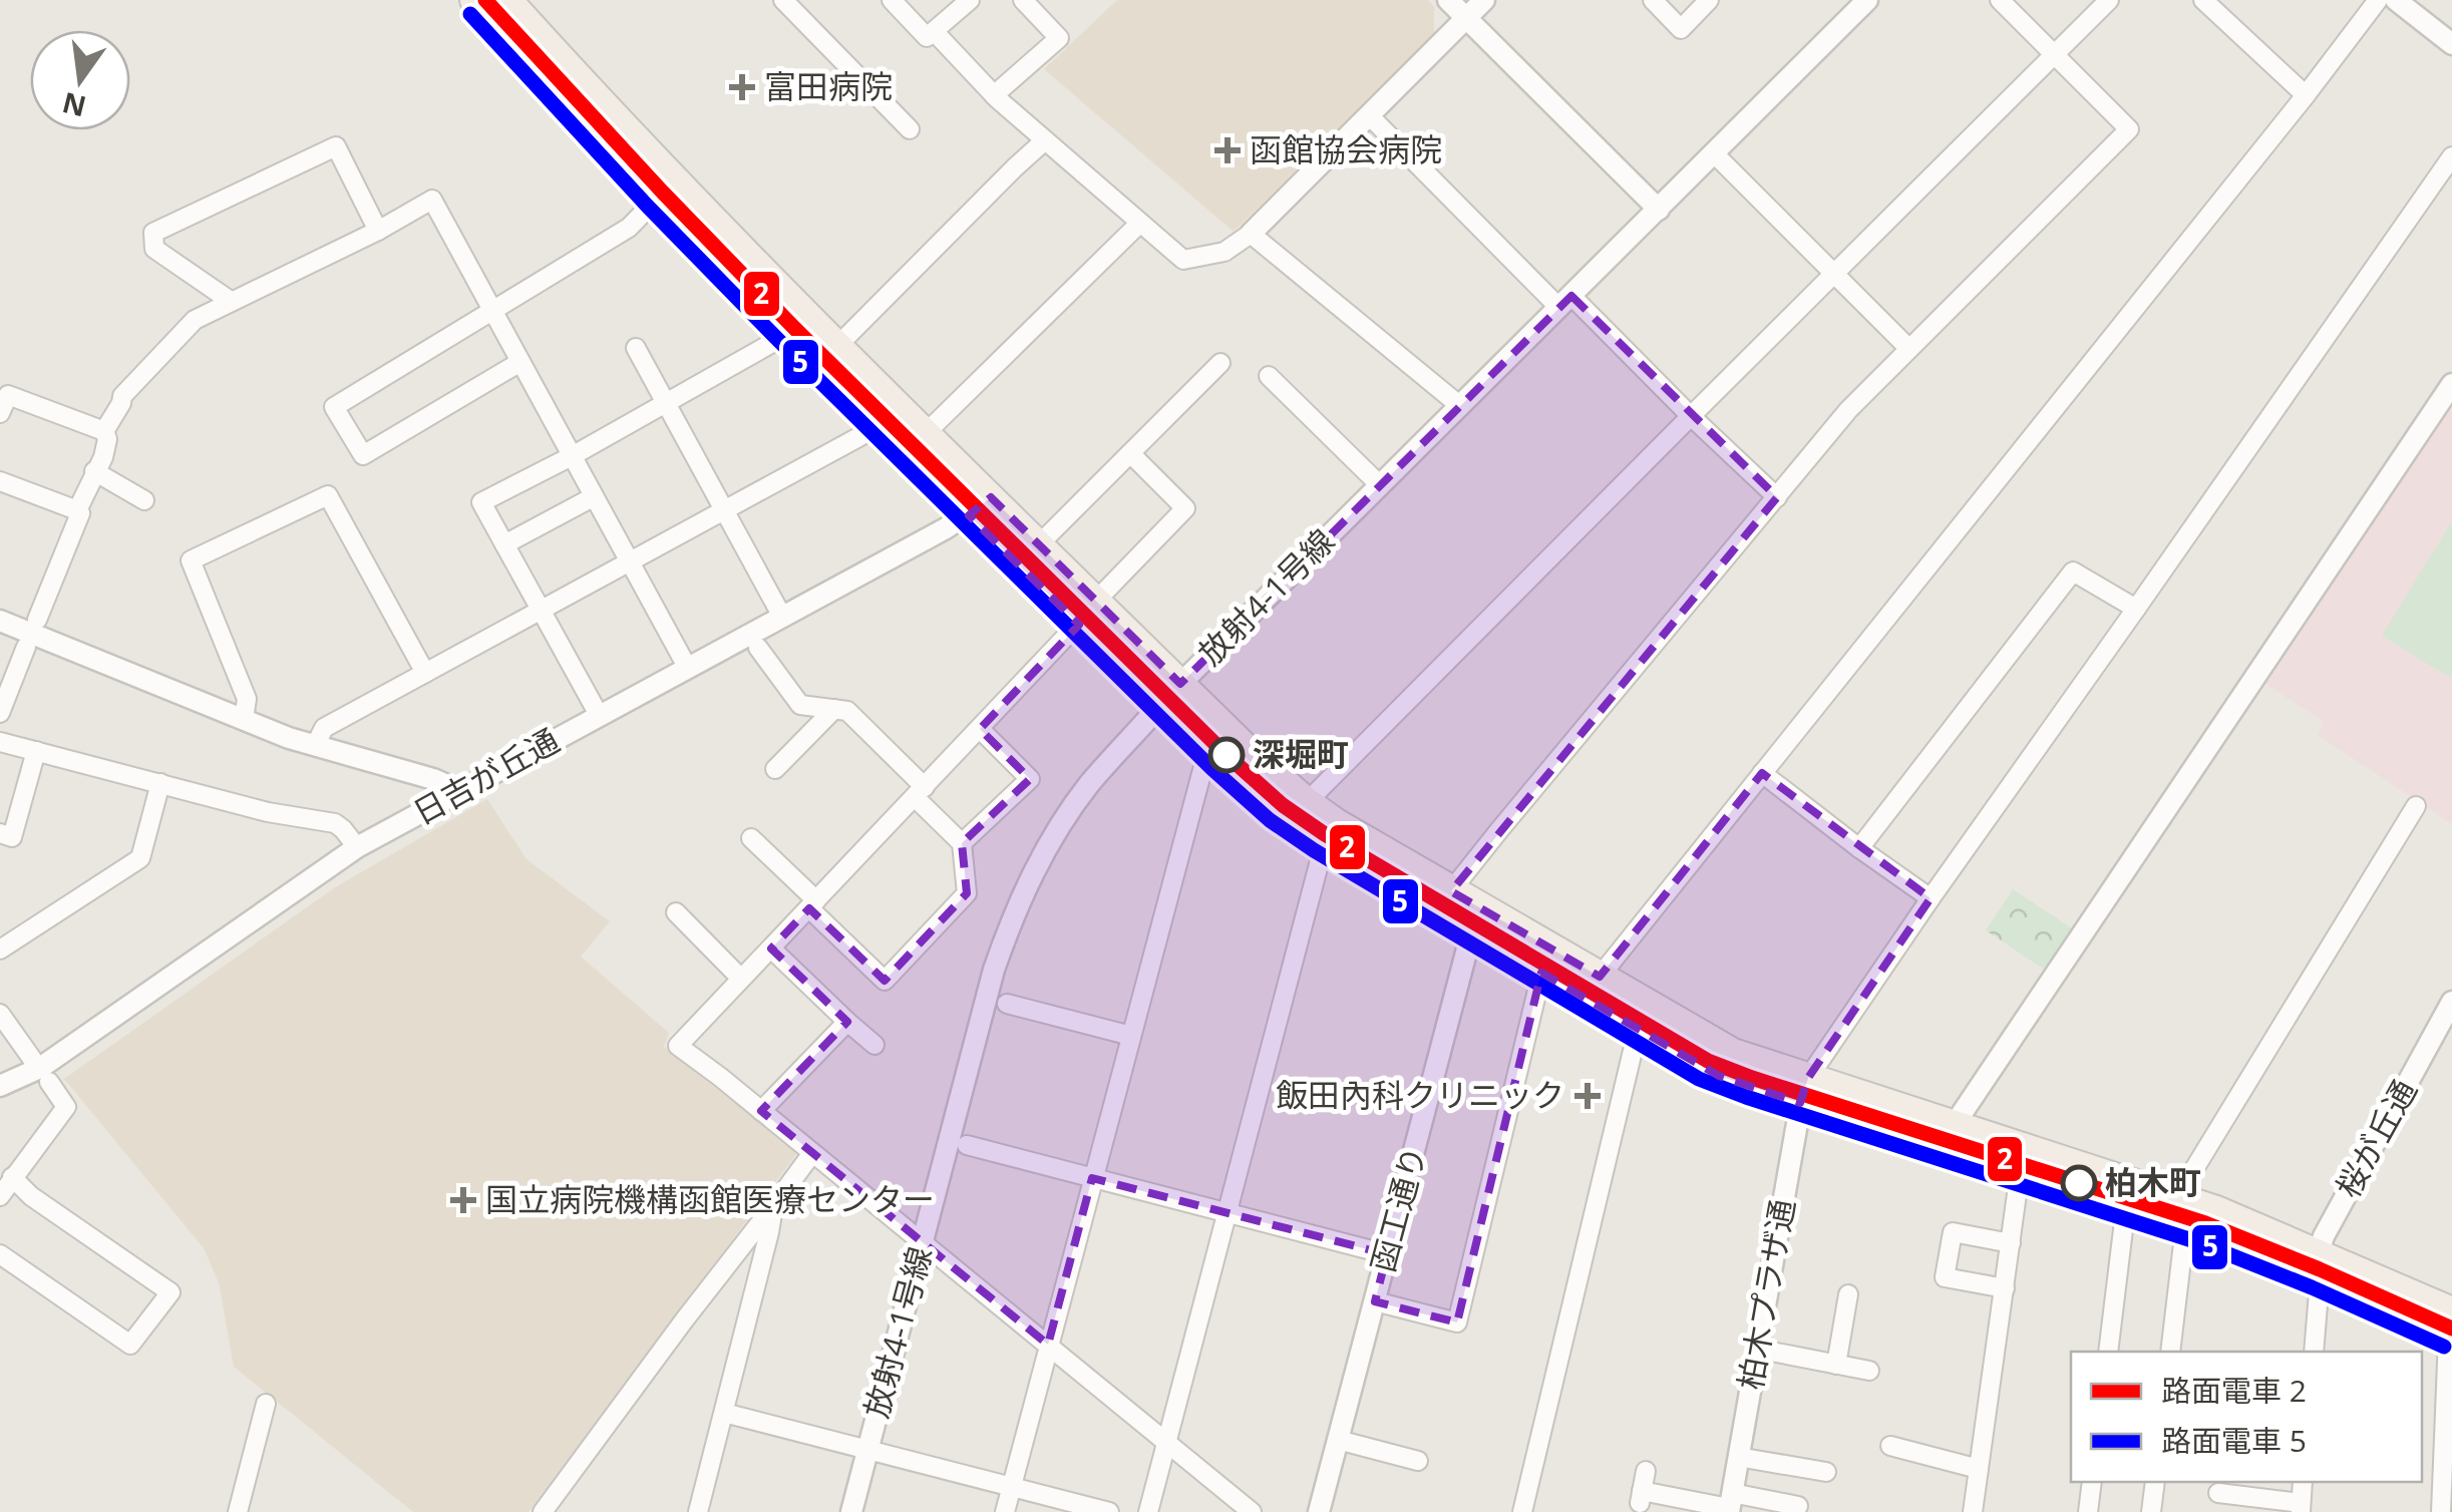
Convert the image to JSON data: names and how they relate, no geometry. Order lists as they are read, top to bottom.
{
  "streets": {
    "street": [
      "放射4-1号線",
      "日吉が丘通",
      "桜が丘通",
      "函工通り",
      "柏木プラザ通"
    ]
  },
  "places": {
    "health": [
      "富田病院",
      "函館協会病院",
      "飯田內科クリニック",
      "国立病院機構函館医療センター"
    ],
    "other": ["深堀町", "柏木町"]
  },
  "lines": ["tram line 2", "tram line 5"],
  "legend": ["路面電車 2", "路面電車 5"],
  "north": "bottom"
}
